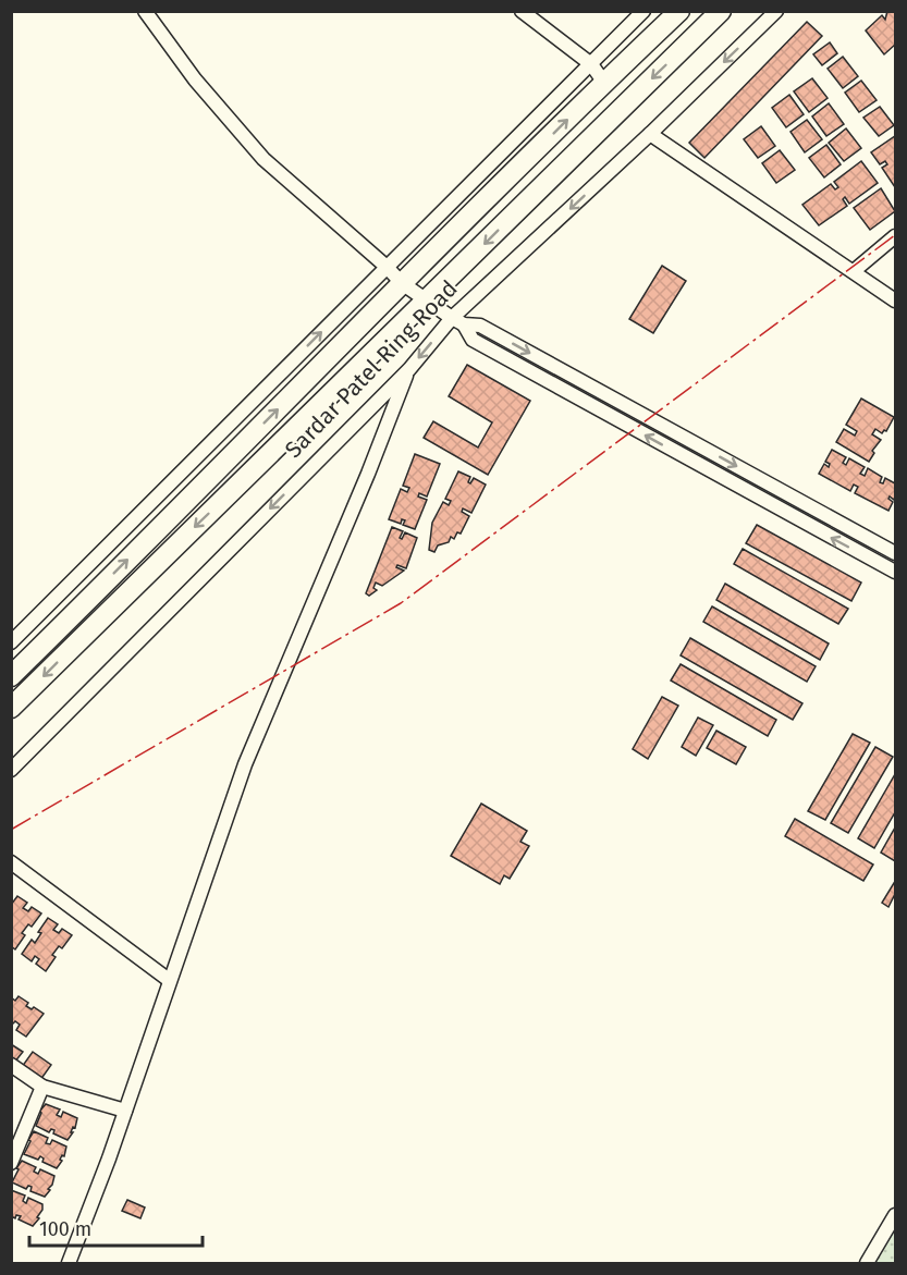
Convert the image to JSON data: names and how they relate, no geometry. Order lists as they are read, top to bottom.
{
  "streets": {
    "highway": ["Sardar Patel Ring Road"]
  },
  "scale_bar": "100 m"
}
